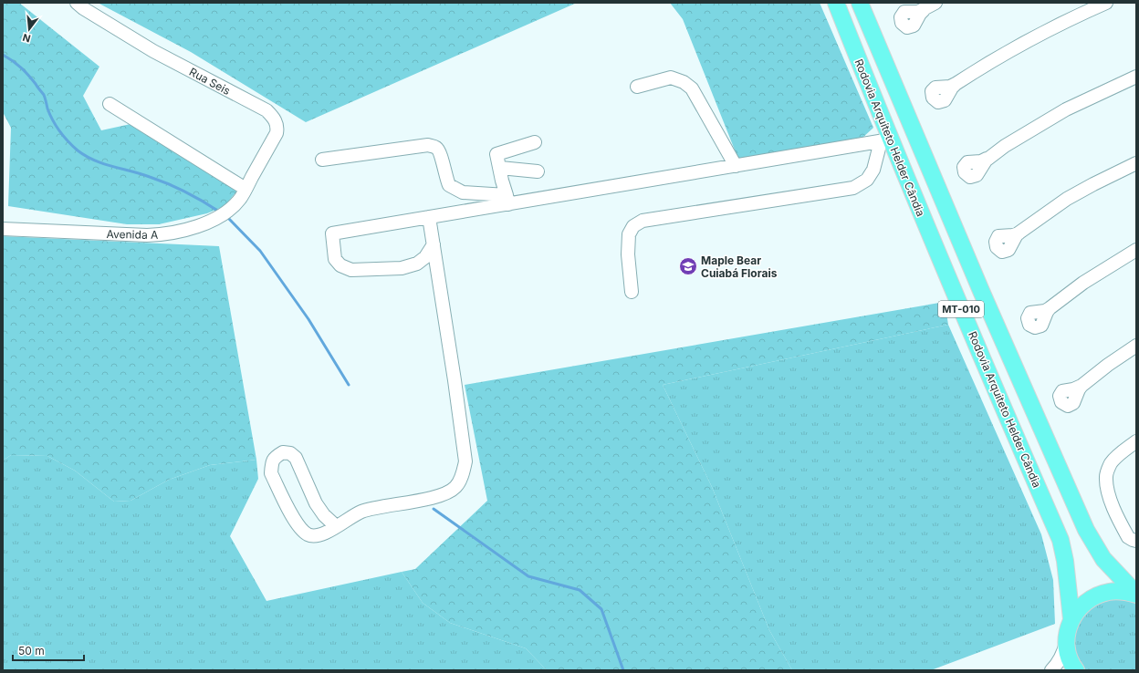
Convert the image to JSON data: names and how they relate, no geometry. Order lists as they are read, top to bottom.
{
  "streets": {
    "main road": ["Rodovia Arquiteto Helder Cândia", "MT-010"],
    "street": ["Rua Seis", "Avenida A"]
  },
  "crossings": [
    ["Rua Seis", "Avenida A"],
    ["Rodovia Arquiteto Helder Cândia", "MT-010"]
  ],
  "places": {
    "school or university": ["Maple Bear Cuiabá Florais"]
  },
  "scale_bar": "50 m",
  "north": "bottom"
}
